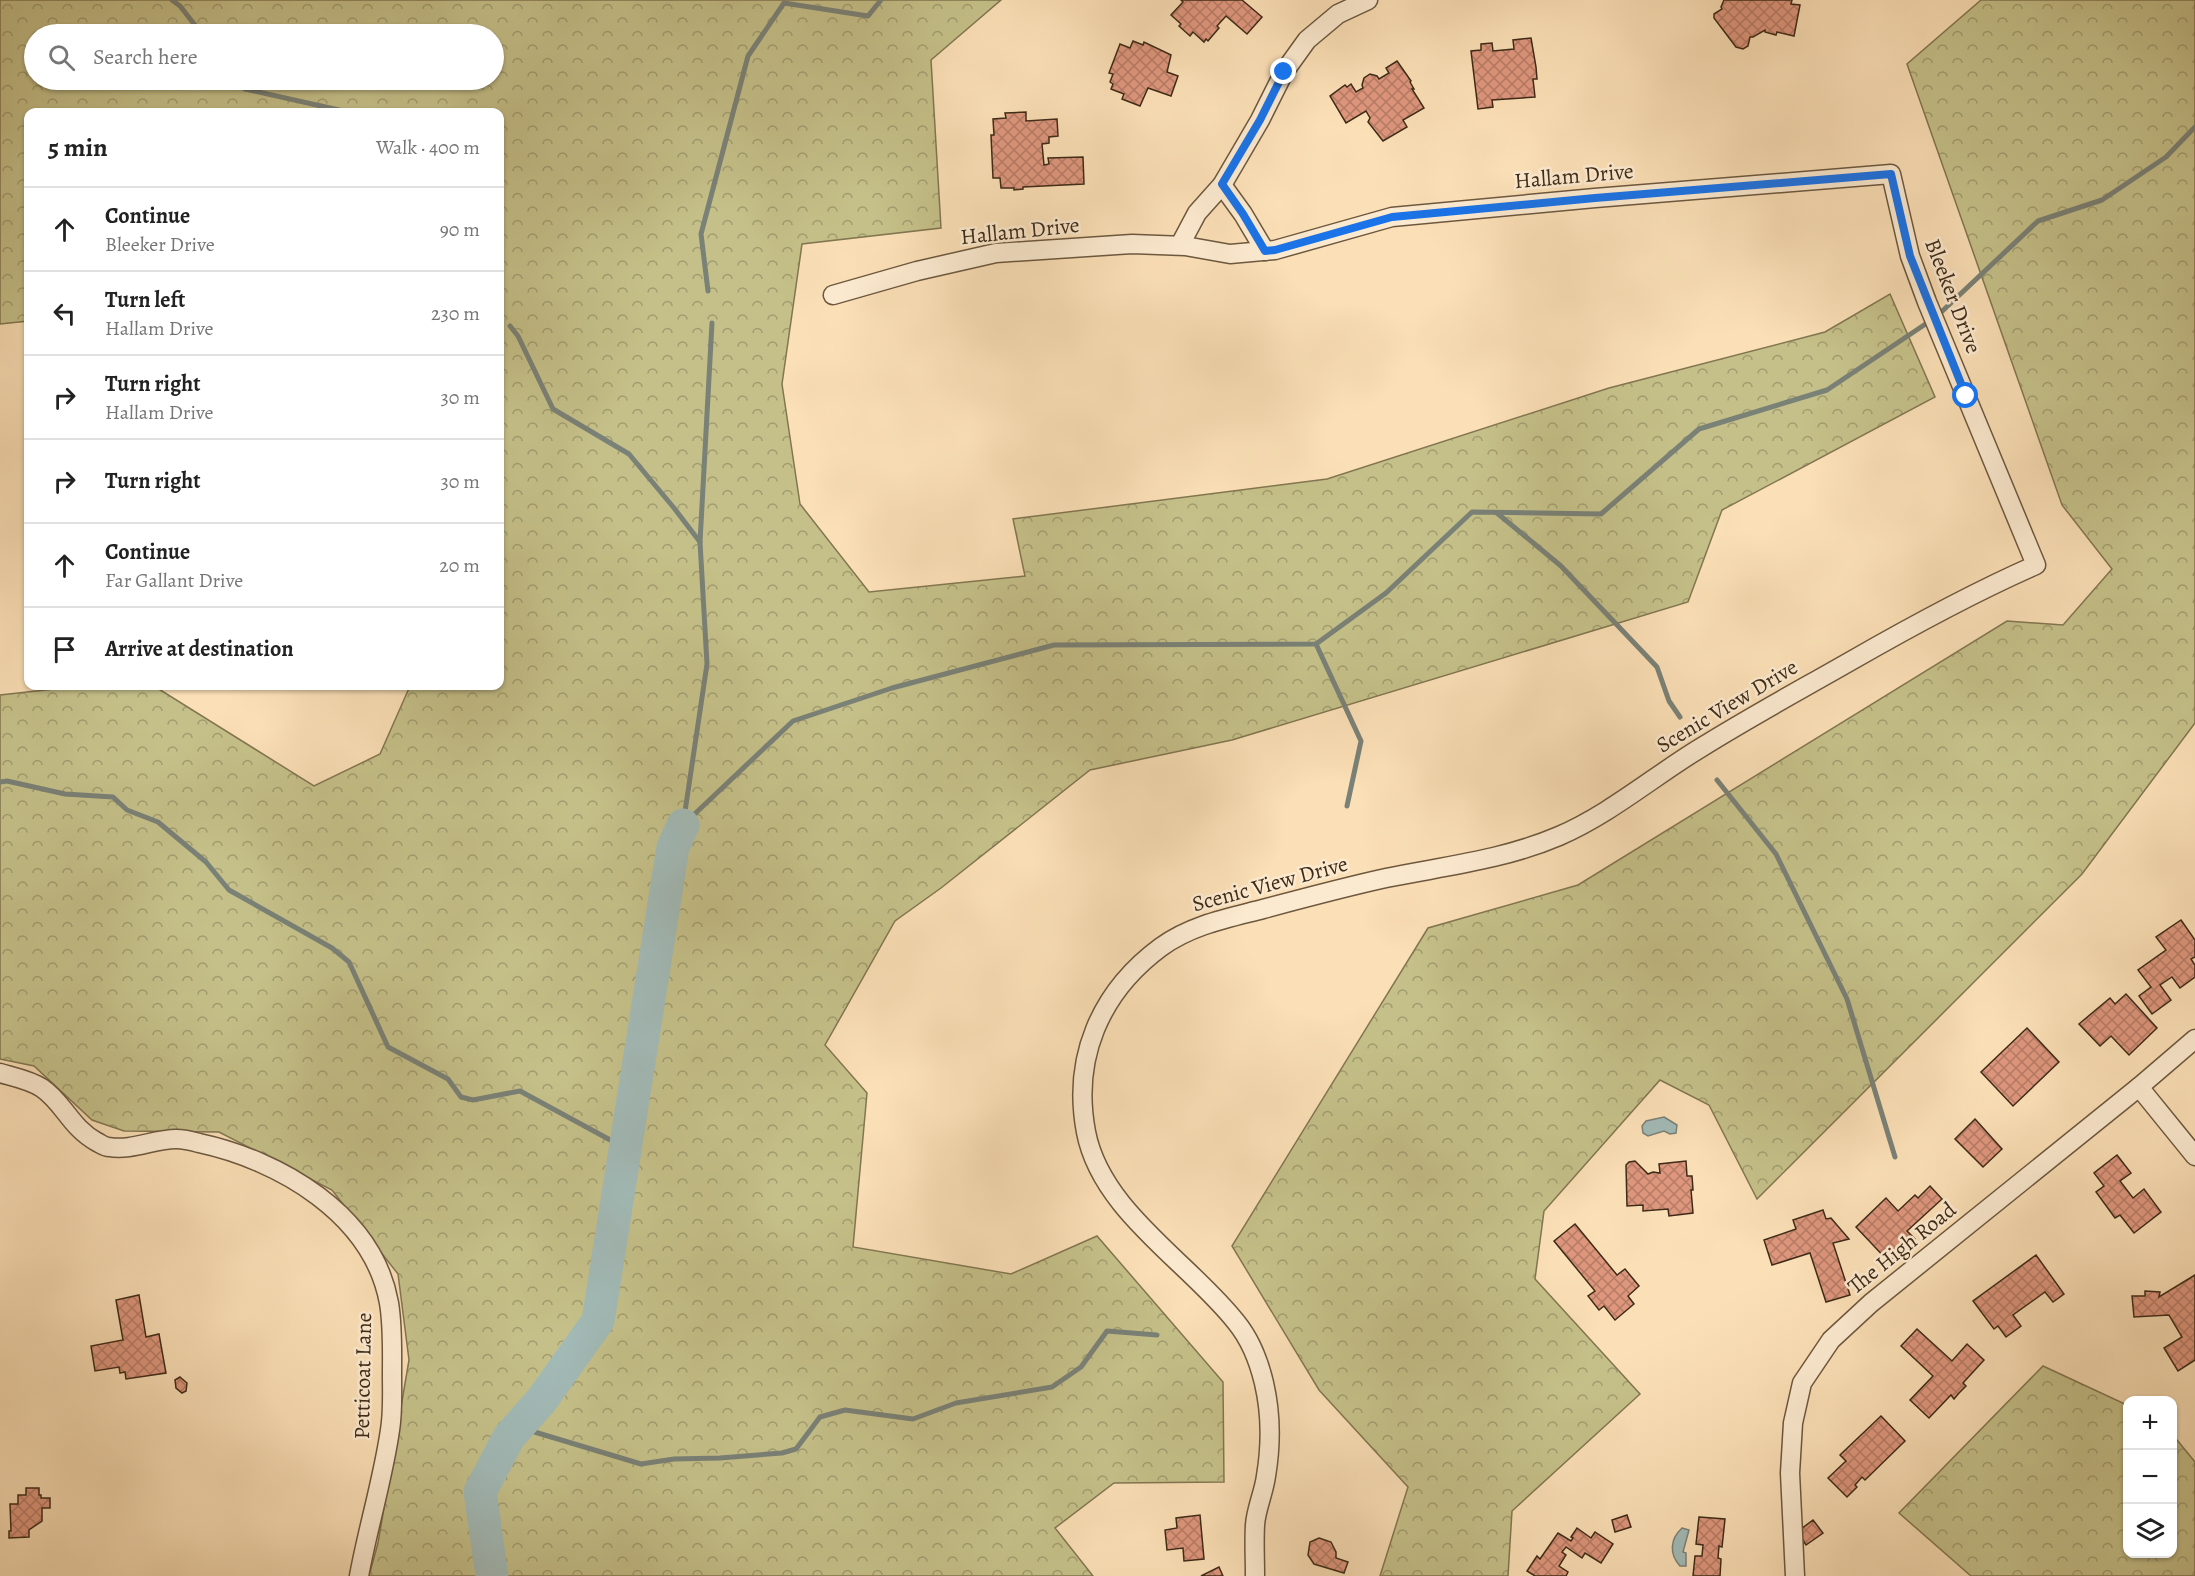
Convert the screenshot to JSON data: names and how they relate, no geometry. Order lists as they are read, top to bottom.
{
  "streets": {
    "street": [
      "Hallam Drive",
      "Bleeker Drive",
      "Scenic View Drive",
      "The High Road",
      "Petticoat Lane"
    ]
  },
  "crossings": [
    ["Hallam Drive", "Bleeker Drive"],
    ["Bleeker Drive", "Scenic View Drive"]
  ],
  "page": {
    "search": "Search here",
    "heading": ["5 min", "Walk · 400 m"],
    "list": [
      ["Continue", "Bleeker Drive", "90 m"],
      ["Turn left", "Hallam Drive", "230 m"],
      ["Turn right", "Hallam Drive", "30 m"],
      ["Turn right", "30 m"],
      ["Continue", "Far Gallant Drive", "20 m"],
      "Arrive at destination"
    ],
    "map_buttons": ["+", "−"]
  }
}
